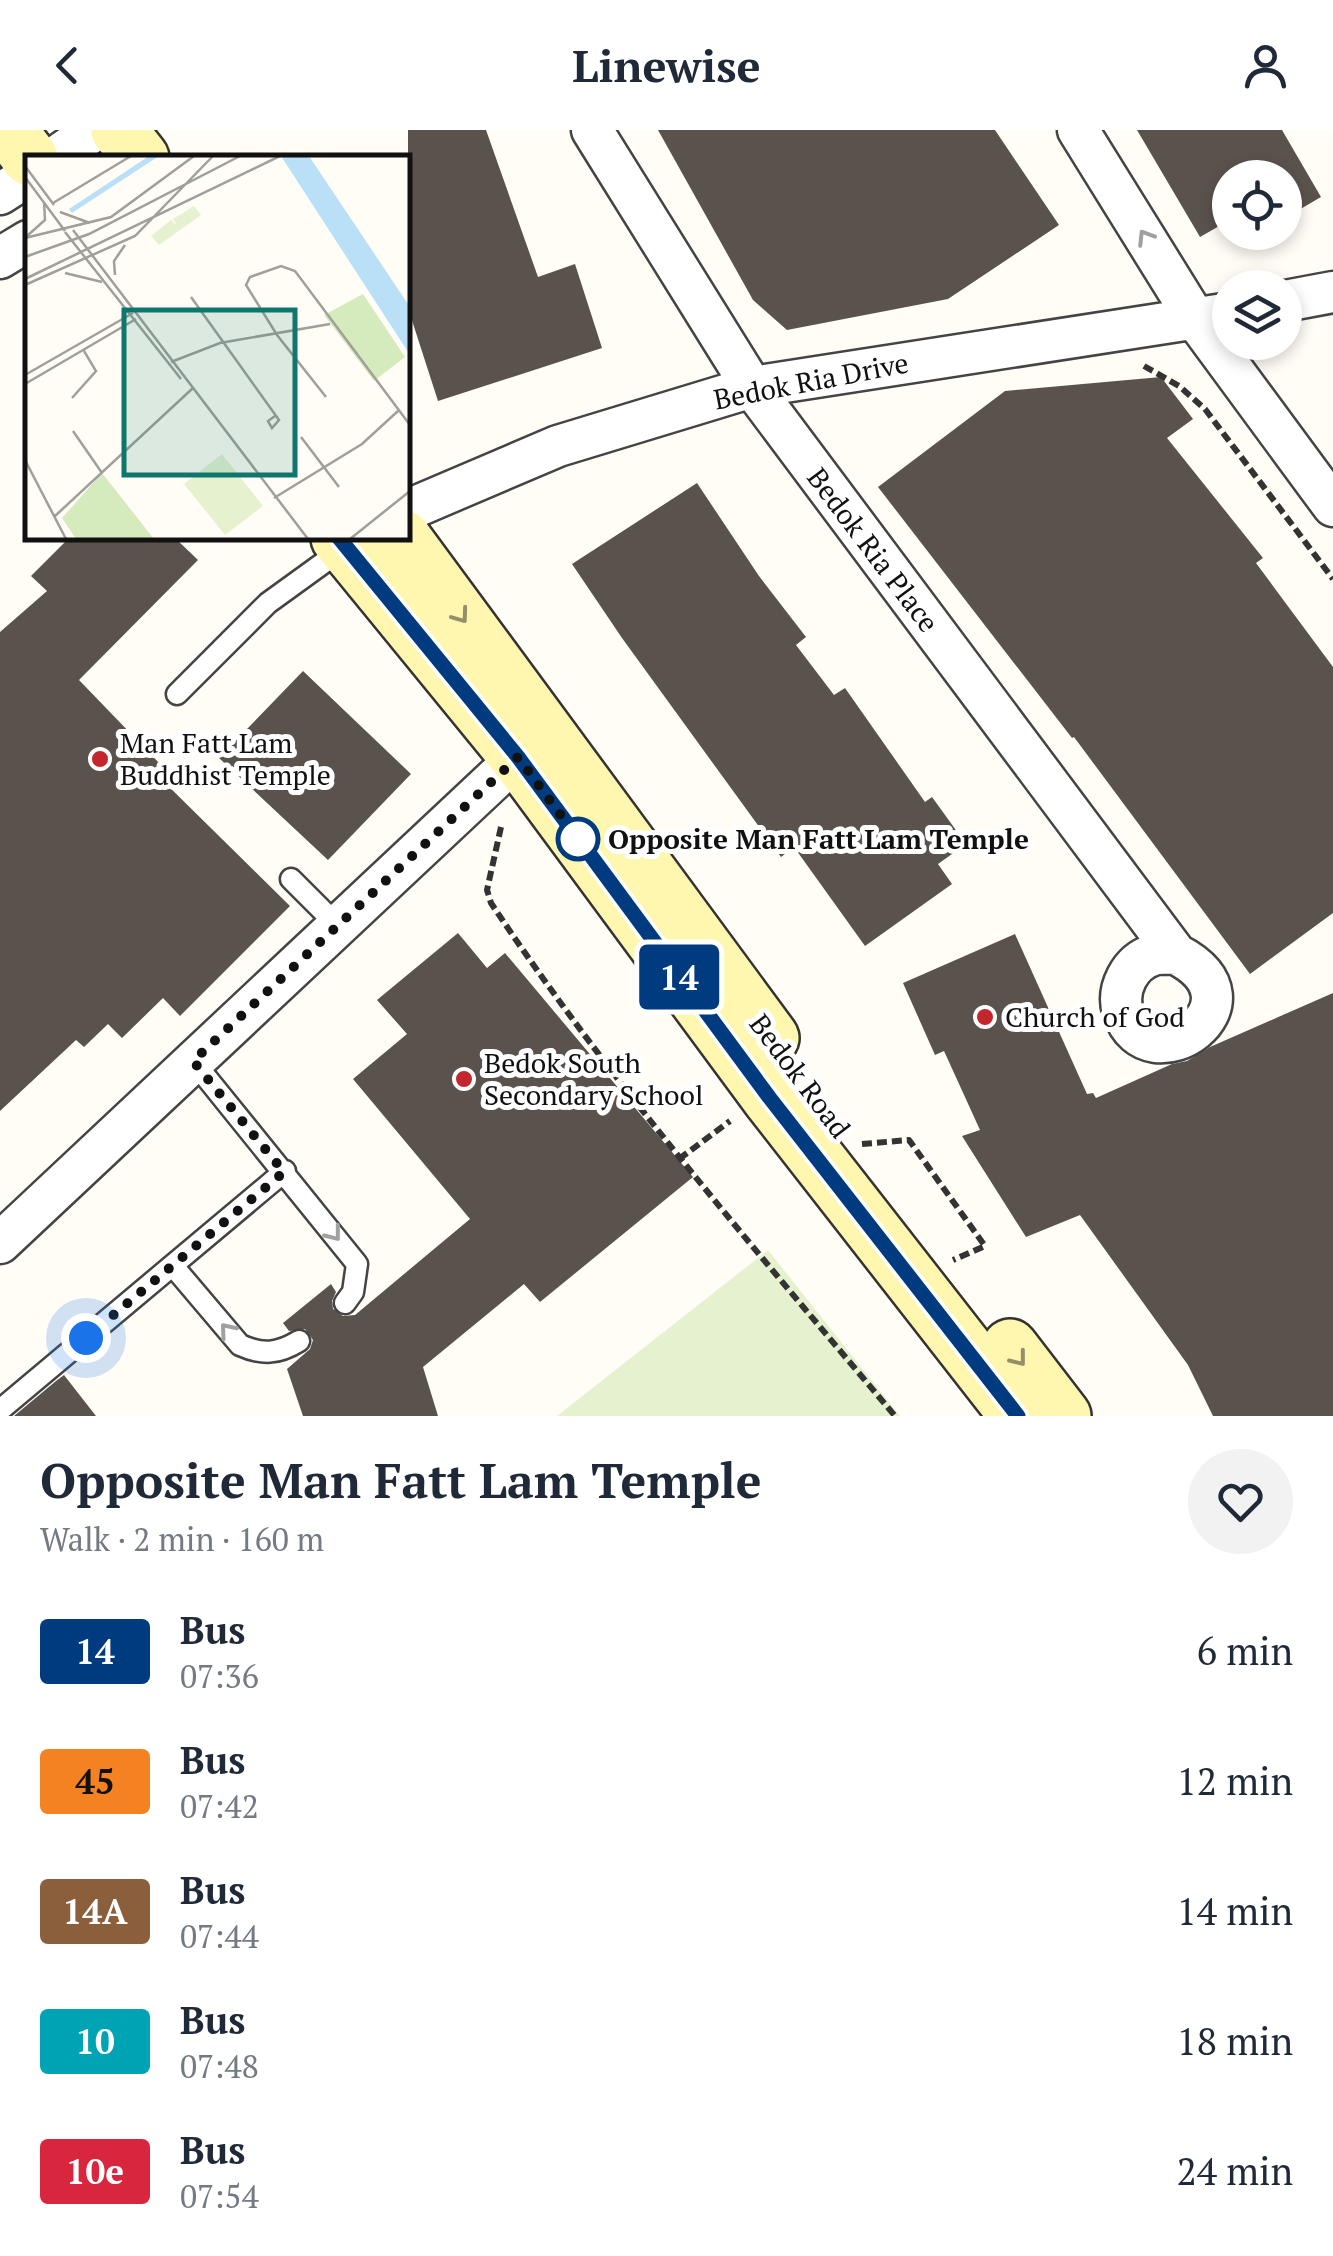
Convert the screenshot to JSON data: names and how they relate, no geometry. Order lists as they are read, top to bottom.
{
  "streets": {
    "main road": ["Bedok Road"],
    "street": ["Bedok Ria Drive", "Bedok Ria Place"]
  },
  "crossings": [
    ["Bedok Ria Drive", "Bedok Ria Place"]
  ],
  "places": [
    "Man Fatt Lam Buddhist Temple",
    "Opposite Man Fatt Lam Temple",
    "Church of God",
    "Bedok South Secondary School"
  ],
  "lines": ["bus line 14"],
  "page": {
    "header": "Linewise",
    "on_map": "14",
    "heading": ["Opposite Man Fatt Lam Temple", "Walk · 2 min · 160 m"],
    "list": [
      {
        "mark": "14",
        "name": "Bus",
        "note": "07:36",
        "value": "6 min"
      },
      {
        "mark": "45",
        "name": "Bus",
        "note": "07:42",
        "value": "12 min"
      },
      {
        "mark": "14A",
        "name": "Bus",
        "note": "07:44",
        "value": "14 min"
      },
      {
        "mark": "10",
        "name": "Bus",
        "note": "07:48",
        "value": "18 min"
      },
      {
        "mark": "10e",
        "name": "Bus",
        "note": "07:54",
        "value": "24 min"
      }
    ]
  }
}
